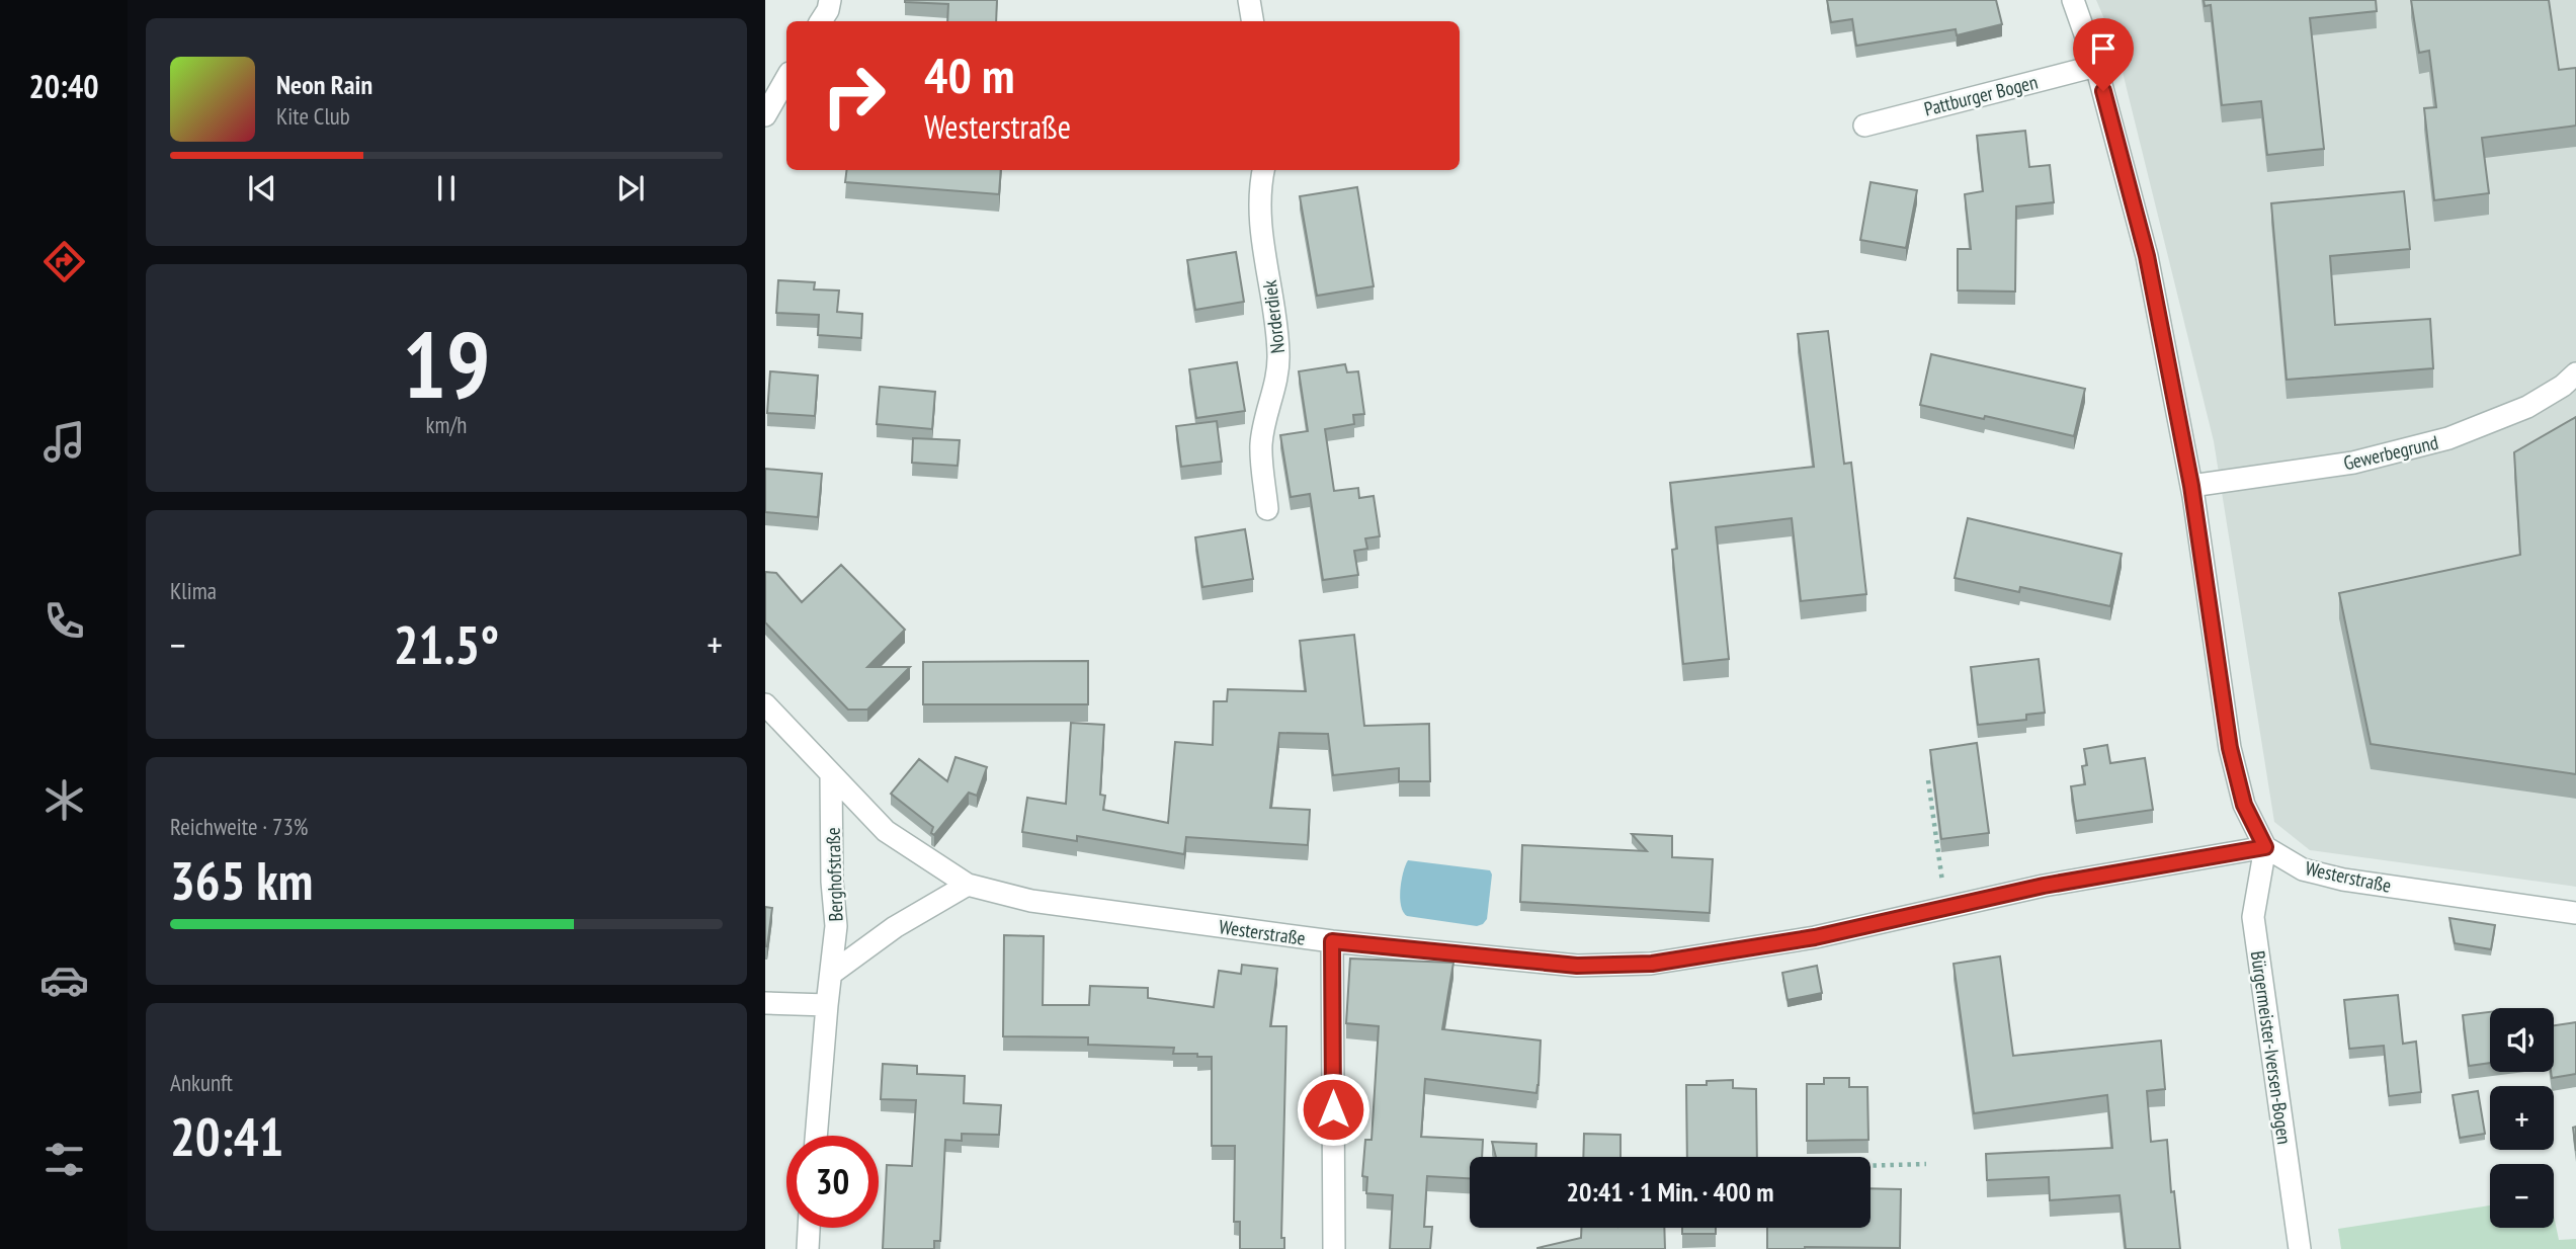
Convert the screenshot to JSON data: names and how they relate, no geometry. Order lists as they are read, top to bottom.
{
  "streets": {
    "street": [
      "Pattburger Bogen",
      "Norderdiek",
      "Gewerbegrund",
      "Berghofstraße",
      "Westerstraße",
      "Bürgermeister-Iversen-Bogen"
    ]
  },
  "crossings": [
    ["Berghofstraße", "Westerstraße"],
    ["Westerstraße", "Bürgermeister-Iversen-Bogen"]
  ],
  "page": {
    "tabs": "20:40",
    "turn": ["40 m", "Westerstraße"],
    "song": ["Neon Rain", "Kite Club"],
    "tile": [
      ["19", "km/h"],
      "Klima",
      ["Reichweite · 73%", "365 km"],
      ["Ankunft", "20:41"]
    ],
    "heat": ["−", "21.5°", "+"],
    "map_buttons": ["+", "−"],
    "limit": "30",
    "trip": "20:41 · 1 Min. · 400 m"
  }
}
